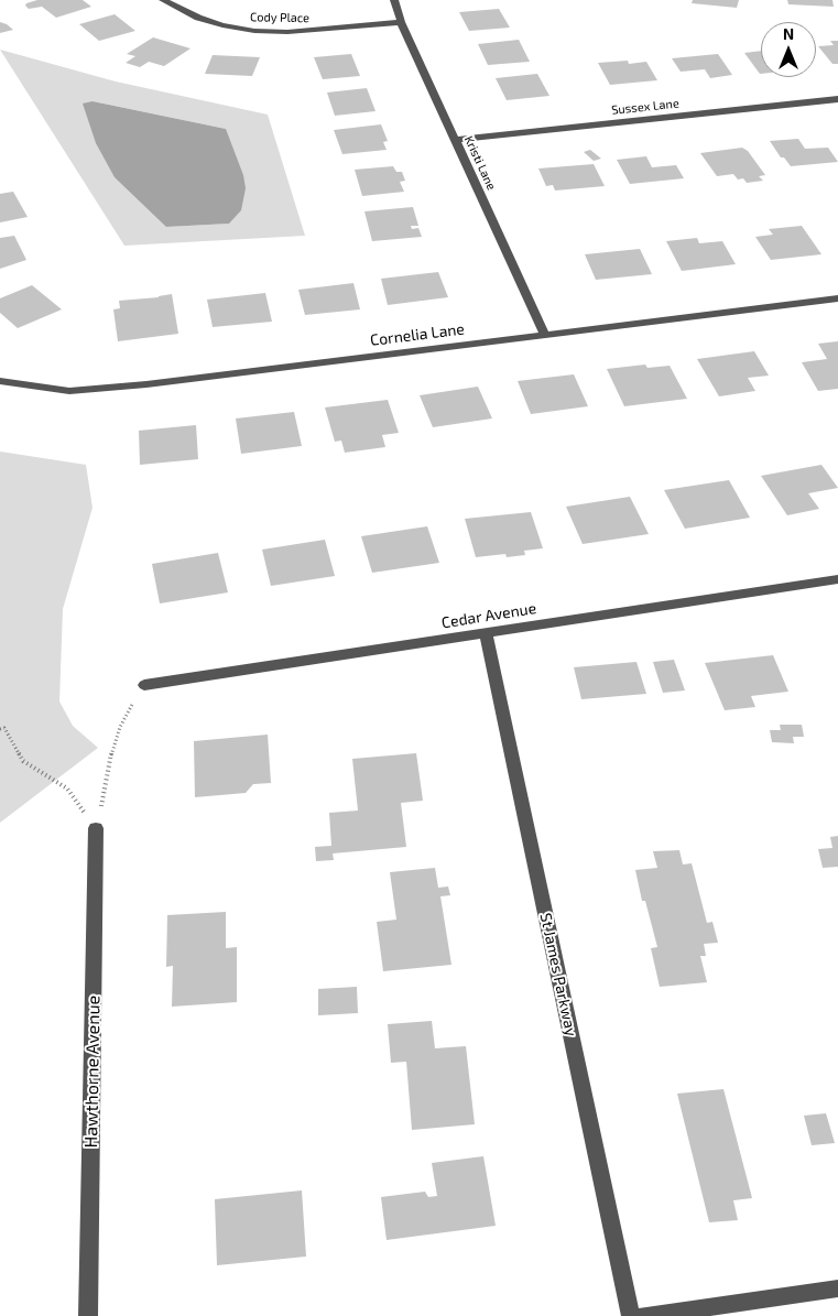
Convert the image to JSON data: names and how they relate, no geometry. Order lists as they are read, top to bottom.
{
  "streets": {
    "street": [
      "Cody Place",
      "Sussex Lane",
      "Kristi Lane",
      "Cornelia Lane",
      "Cedar Avenue",
      "St James Parkway",
      "Hawthorne Avenue"
    ]
  },
  "crossings": [
    ["Cody Place", "Kristi Lane"],
    ["Sussex Lane", "Kristi Lane"],
    ["Kristi Lane", "Cornelia Lane"],
    ["Cedar Avenue", "St James Parkway"]
  ],
  "north": "top"
}
